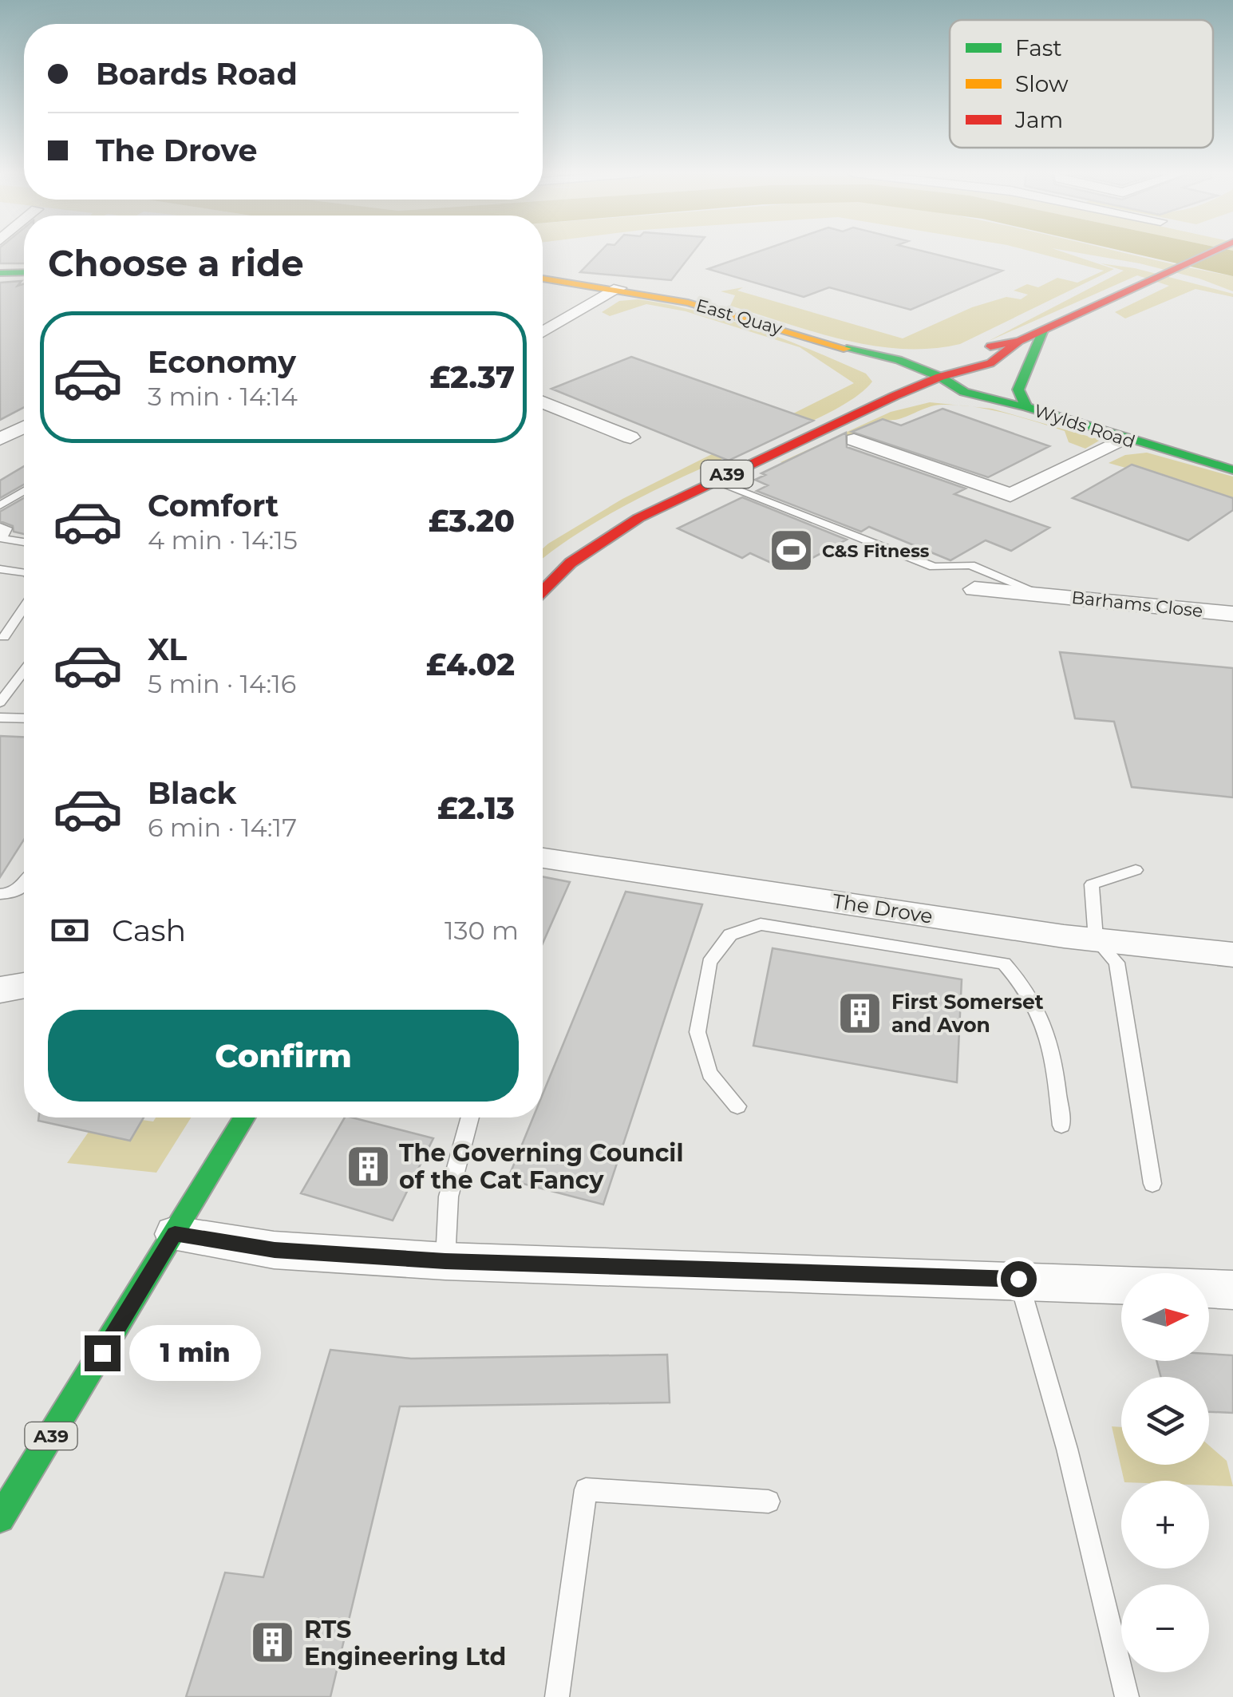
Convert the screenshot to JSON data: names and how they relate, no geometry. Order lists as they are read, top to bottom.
{
  "streets": {
    "main road": ["East Quay", "Wylds Road", "A39"],
    "street": ["Barhams Close", "The Drove"]
  },
  "crossings": [
    ["East Quay", "Wylds Road"],
    ["East Quay", "A39"],
    ["Wylds Road", "A39"]
  ],
  "places": {
    "sports": ["C&S Fitness"],
    "building": ["First Somerset and Avon", "The Governing Council of the Cat Fancy", "RTS Engineering Ltd"]
  },
  "legend": ["Fast", "Slow", "Jam"],
  "north": "right",
  "page": {
    "banner": ["Boards Road", "The Drove"],
    "heading": "Choose a ride",
    "list": [
      {
        "name": "Economy",
        "note": "3 min · 14:14",
        "value": "£2.37"
      },
      {
        "name": "Comfort",
        "note": "4 min · 14:15",
        "value": "£3.20"
      },
      {
        "name": "XL",
        "note": "5 min · 14:16",
        "value": "£4.02"
      },
      {
        "name": "Black",
        "note": "6 min · 14:17",
        "value": "£2.13"
      }
    ],
    "pay": ["Cash", "130 m"],
    "buttons": "Confirm",
    "map_buttons": ["+", "−"],
    "bubble": "1 min"
  }
}
